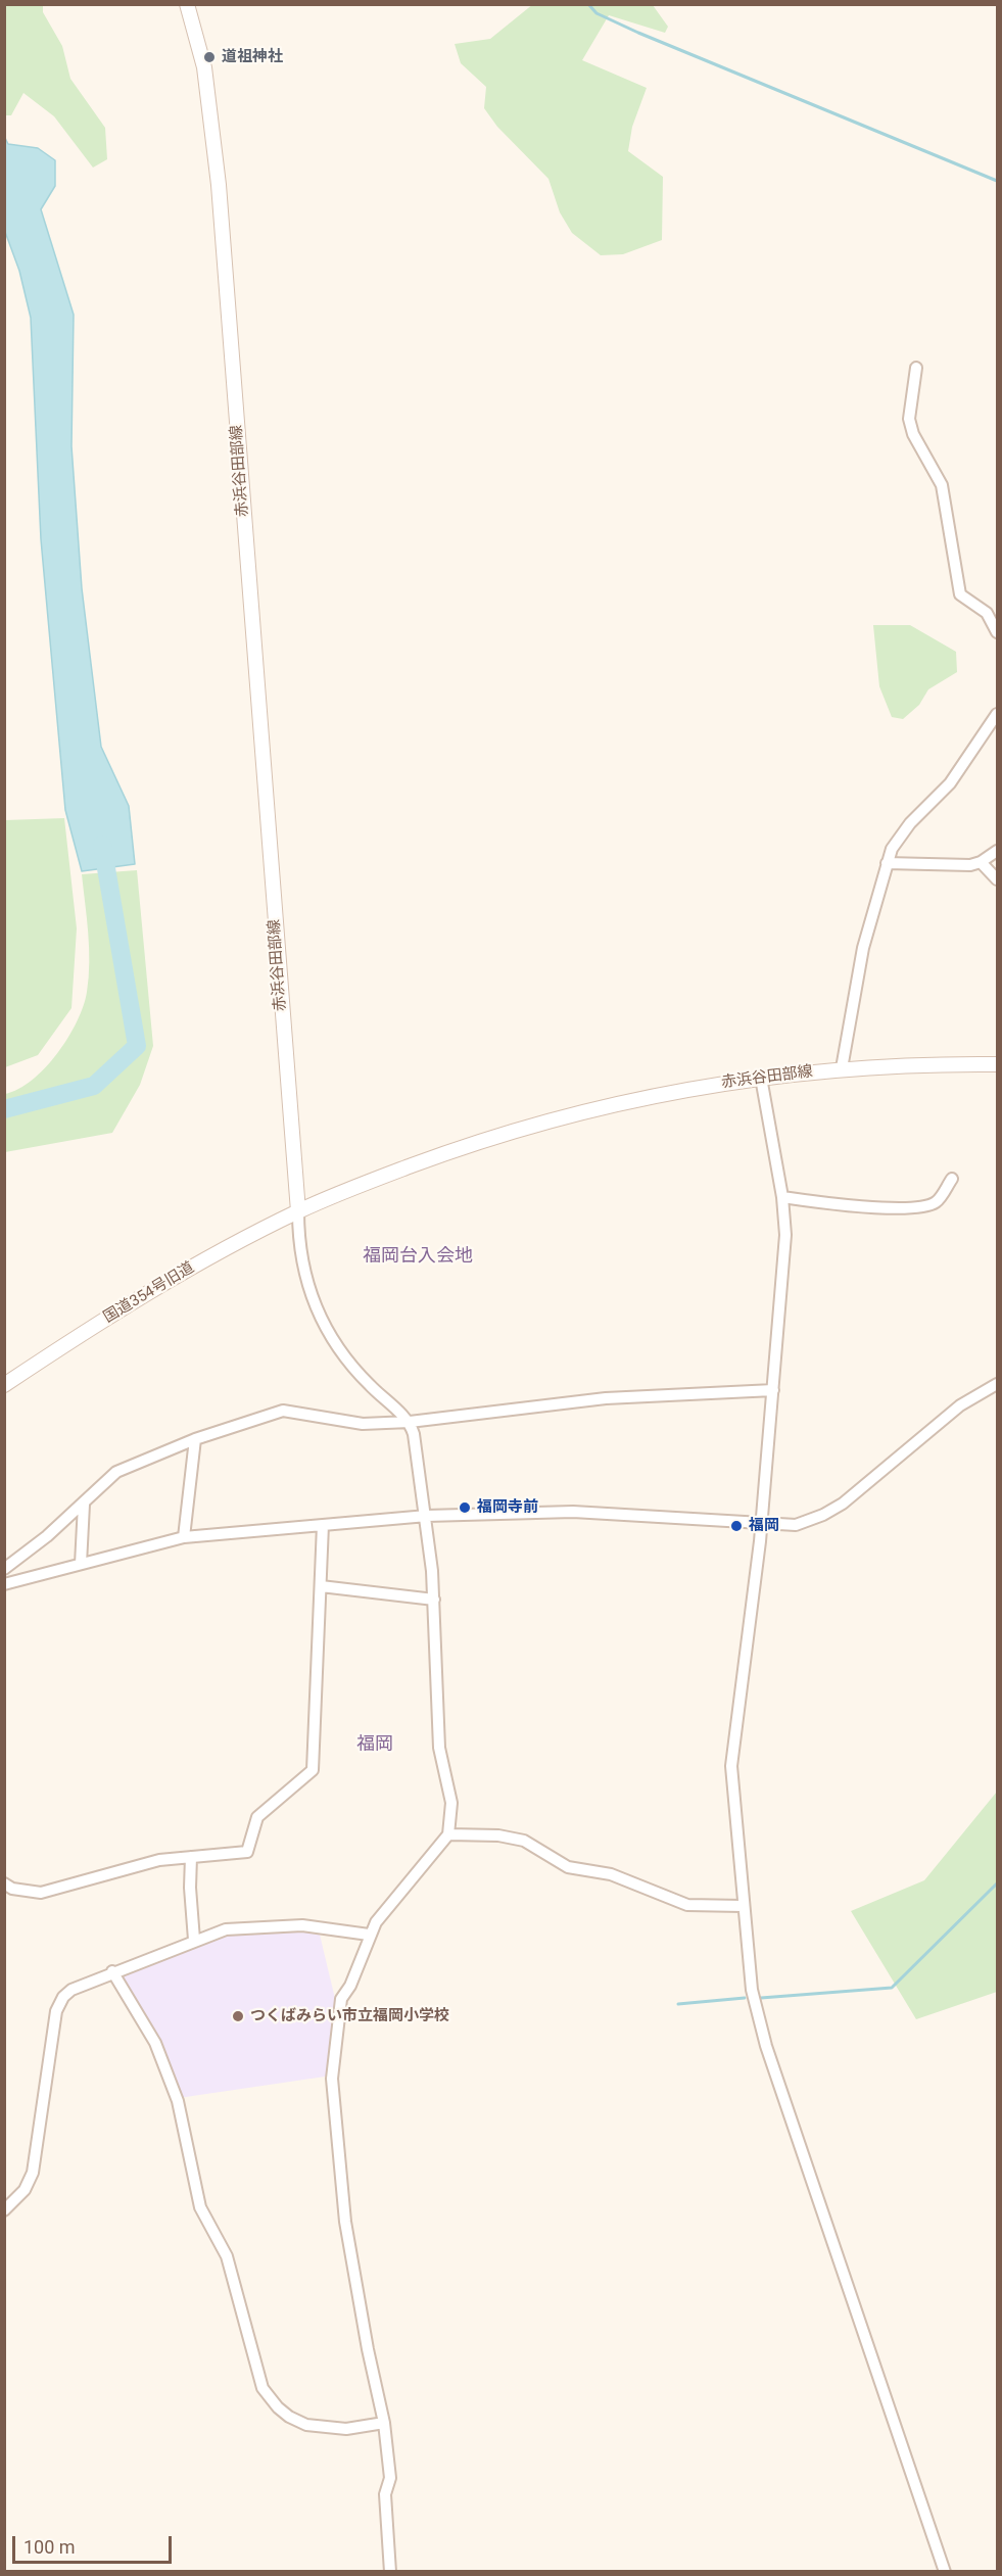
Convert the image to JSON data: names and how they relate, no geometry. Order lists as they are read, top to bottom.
{
  "streets": {
    "main road": ["赤浜谷田部線", "国道354号旧道"]
  },
  "crossings": [
    ["赤浜谷田部線", "国道354号旧道"]
  ],
  "districts": ["福岡台入会地", "福岡"],
  "places": [
    "道祖神社",
    "福岡寺前",
    "福岡",
    "つくばみらい市立福岡小学校"
  ],
  "scale_bar": "100 m"
}
